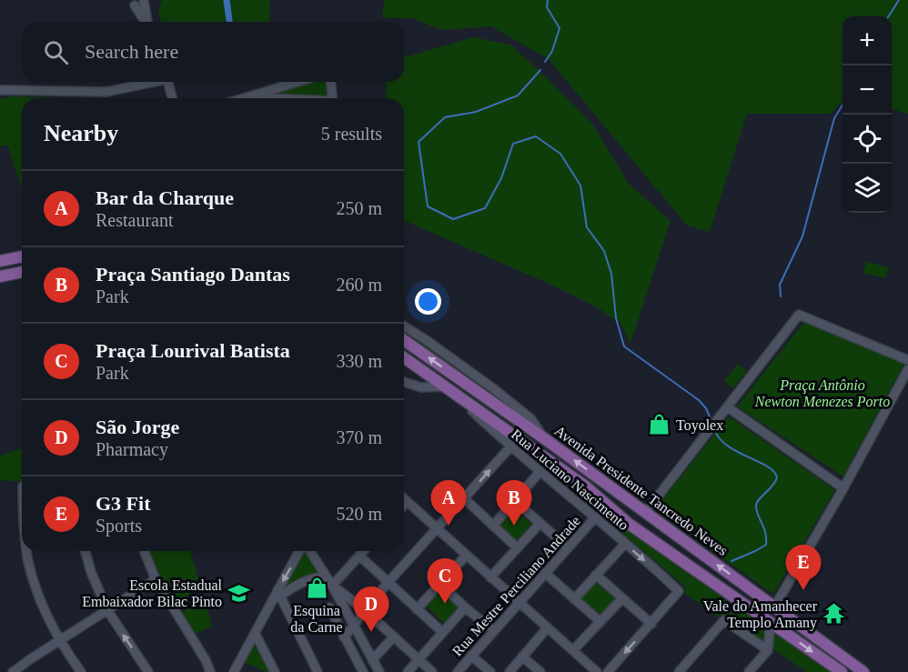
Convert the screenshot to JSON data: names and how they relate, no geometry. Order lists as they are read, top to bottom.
{
  "streets": {
    "main road": ["Avenida Presidente Tancredo Neves"],
    "street": ["Rua Luciano Nascimento", "Rua Mestre Perciliano Andrade"]
  },
  "crossings": [
    ["Rua Luciano Nascimento", "Avenida Presidente Tancredo Neves"],
    ["Rua Luciano Nascimento", "Rua Mestre Perciliano Andrade"]
  ],
  "parks": ["Praça Antônio Newton Menezes Porto"],
  "places": {
    "shop": ["Toyolex", "Esquina da Carne"],
    "school or university": ["Escola Estadual Embaixador Bilac Pinto"],
    "temple": ["Vale do Amanhecer Templo Amany"]
  },
  "page": {
    "map_buttons": ["+", "−"],
    "search": "Search here",
    "heading": ["Nearby", "5 results"],
    "list": [
      {
        "mark": "A",
        "name": "Bar da Charque",
        "note": "Restaurant",
        "value": "250 m"
      },
      {
        "mark": "B",
        "name": "Praça Santiago Dantas",
        "note": "Park",
        "value": "260 m"
      },
      {
        "mark": "C",
        "name": "Praça Lourival Batista",
        "note": "Park",
        "value": "330 m"
      },
      {
        "mark": "D",
        "name": "São Jorge",
        "note": "Pharmacy",
        "value": "370 m"
      },
      {
        "mark": "E",
        "name": "G3 Fit",
        "note": "Sports",
        "value": "520 m"
      }
    ],
    "pins": [
      "A",
      "B",
      "E",
      "C",
      "D"
    ]
  }
}
